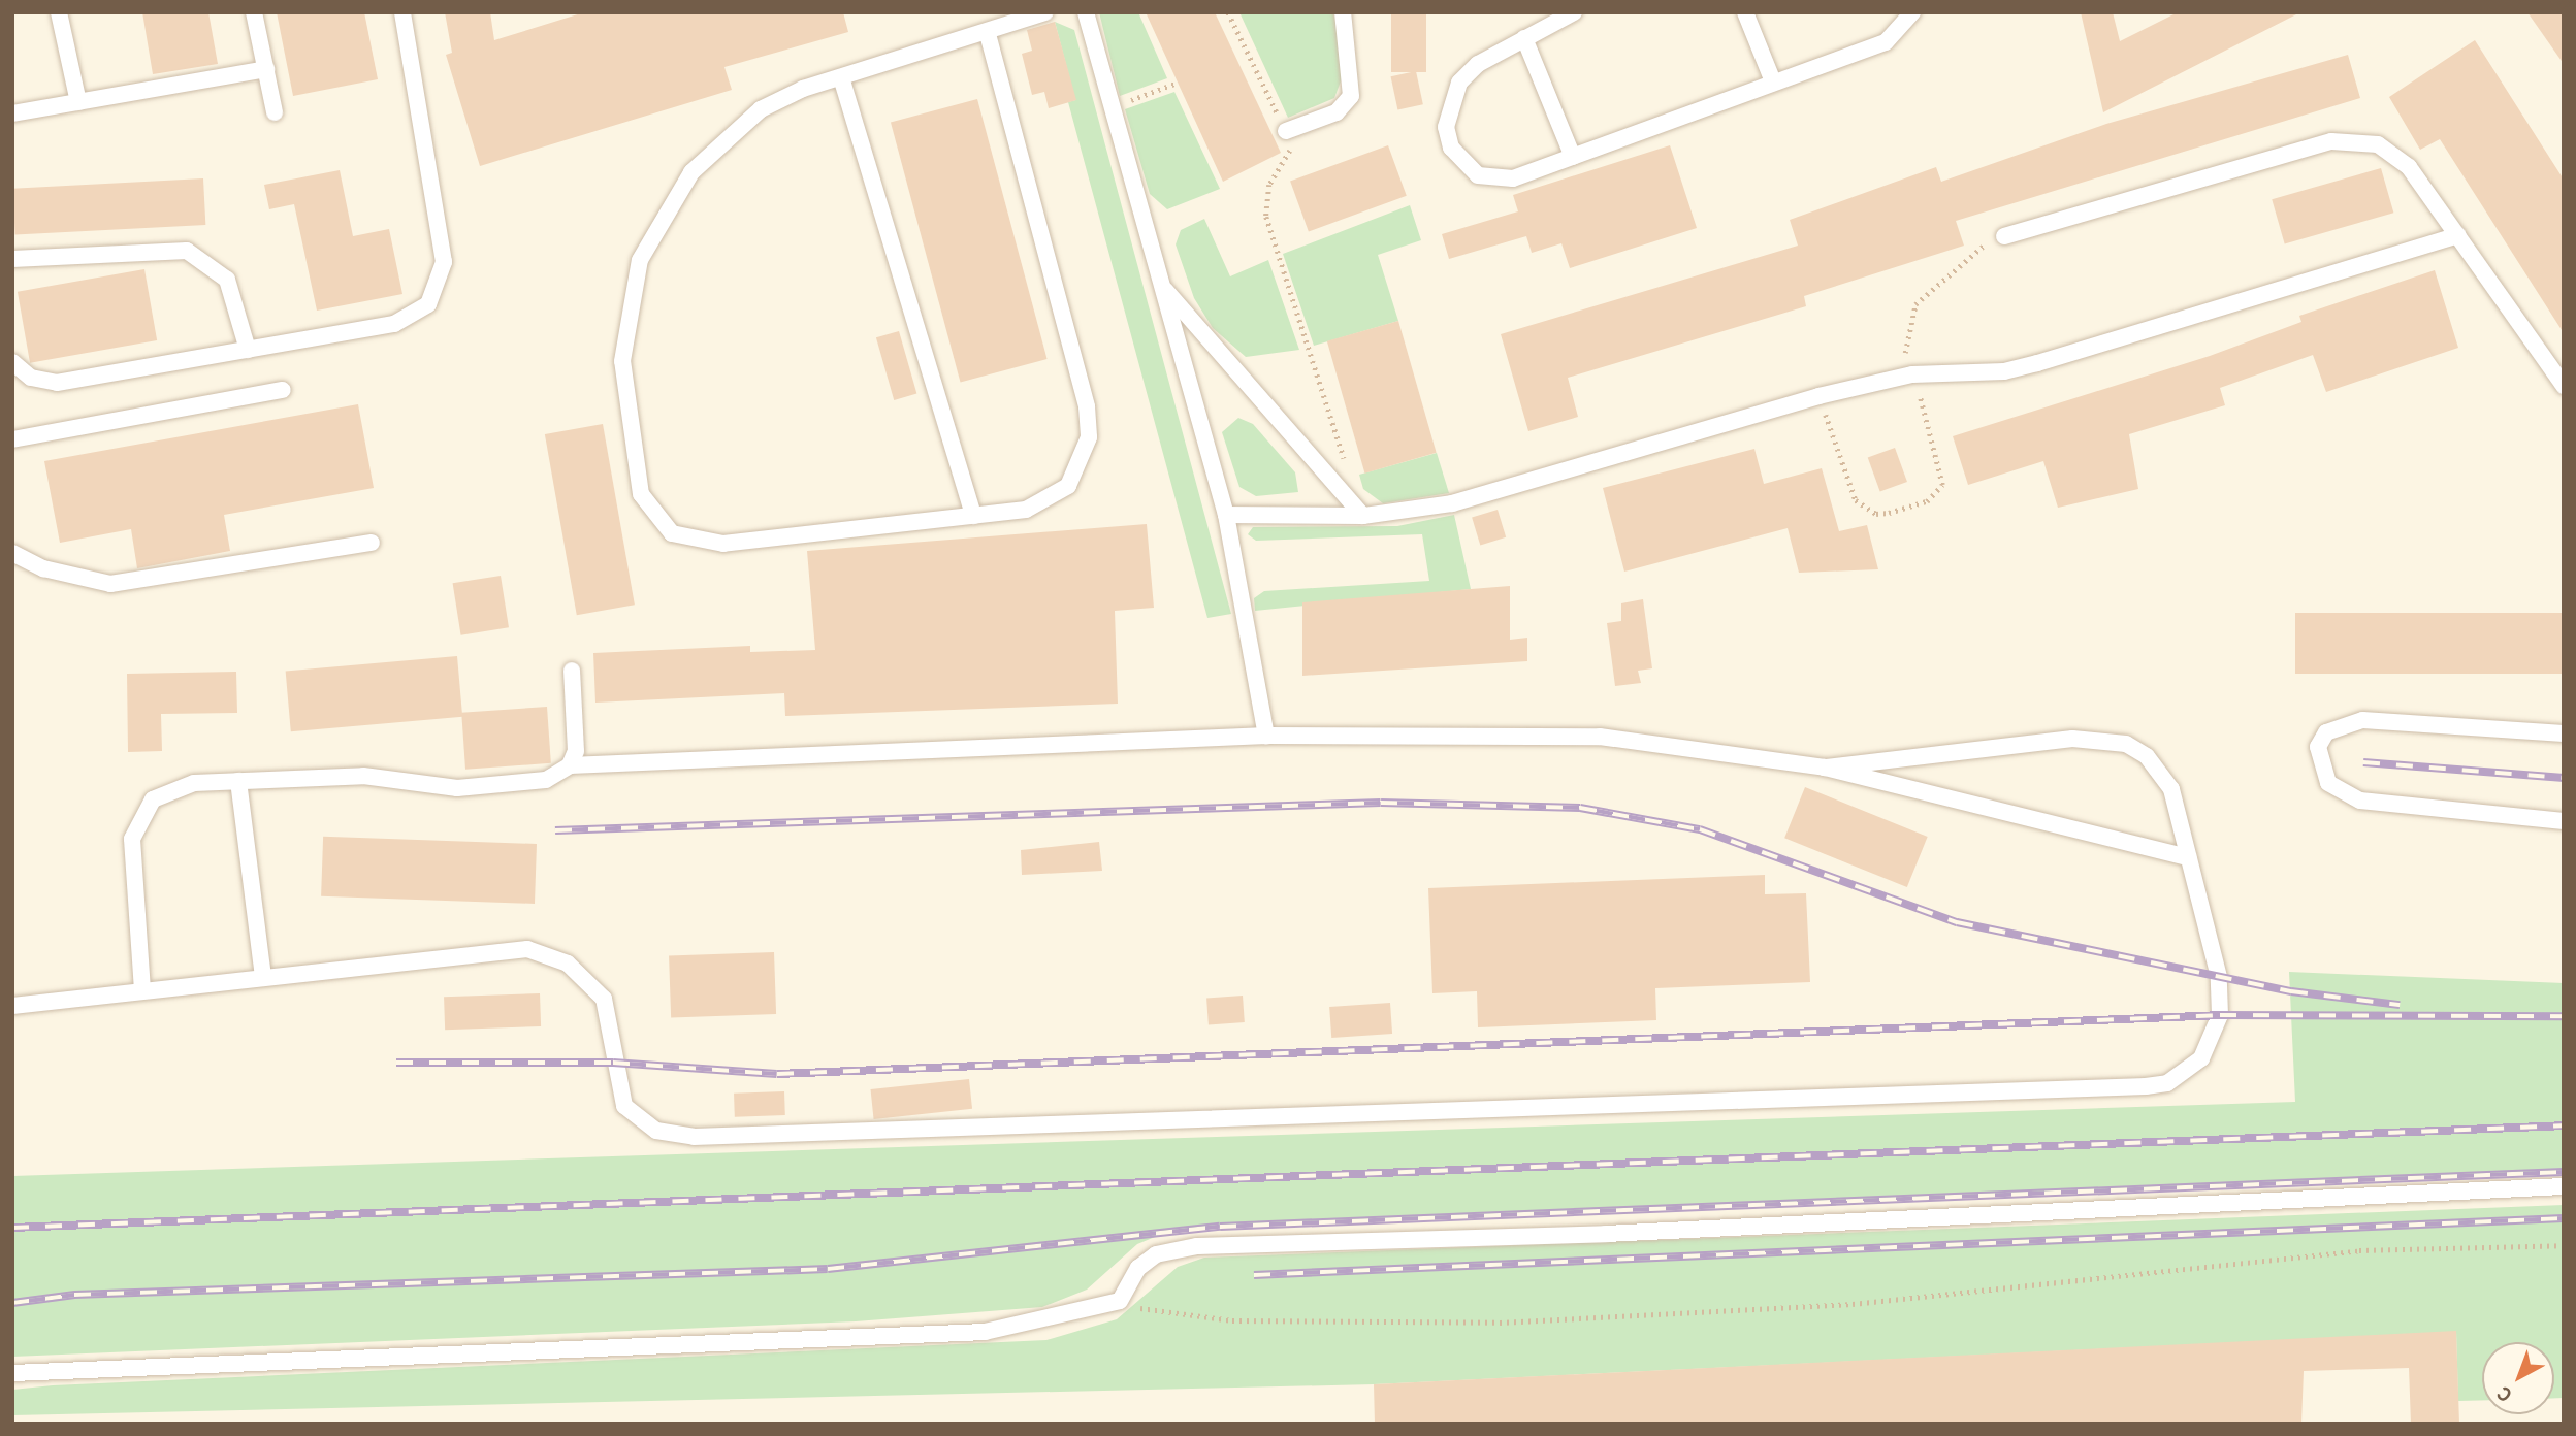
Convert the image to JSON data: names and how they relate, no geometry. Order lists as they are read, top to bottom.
{
  "north": "bottom left"
}
